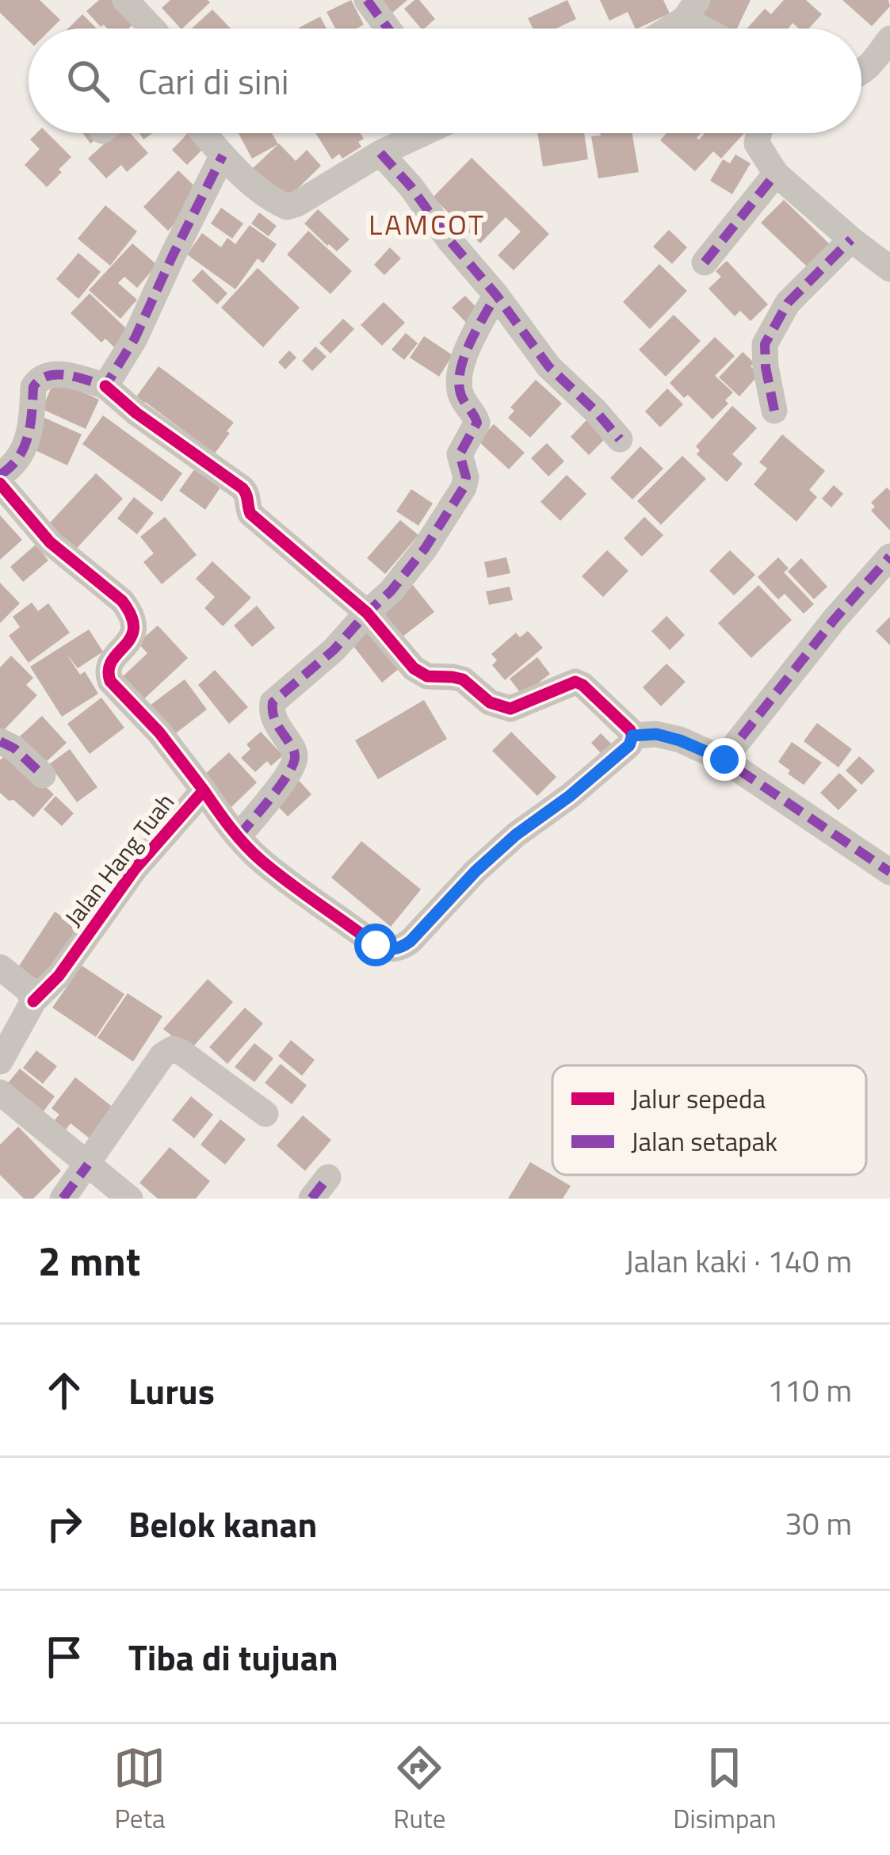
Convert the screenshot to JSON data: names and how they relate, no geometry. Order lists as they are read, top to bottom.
{
  "streets": {
    "street": ["Jalan Hang Tuah"]
  },
  "districts": ["LAMCOT"],
  "legend": ["Jalur sepeda", "Jalan setapak"],
  "page": {
    "search": "Cari di sini",
    "heading": ["2 mnt", "Jalan kaki · 140 m"],
    "list": [
      ["Lurus", "110 m"],
      ["Belok kanan", "30 m"],
      "Tiba di tujuan"
    ],
    "nav": ["Peta", "Rute", "Disimpan"]
  }
}
